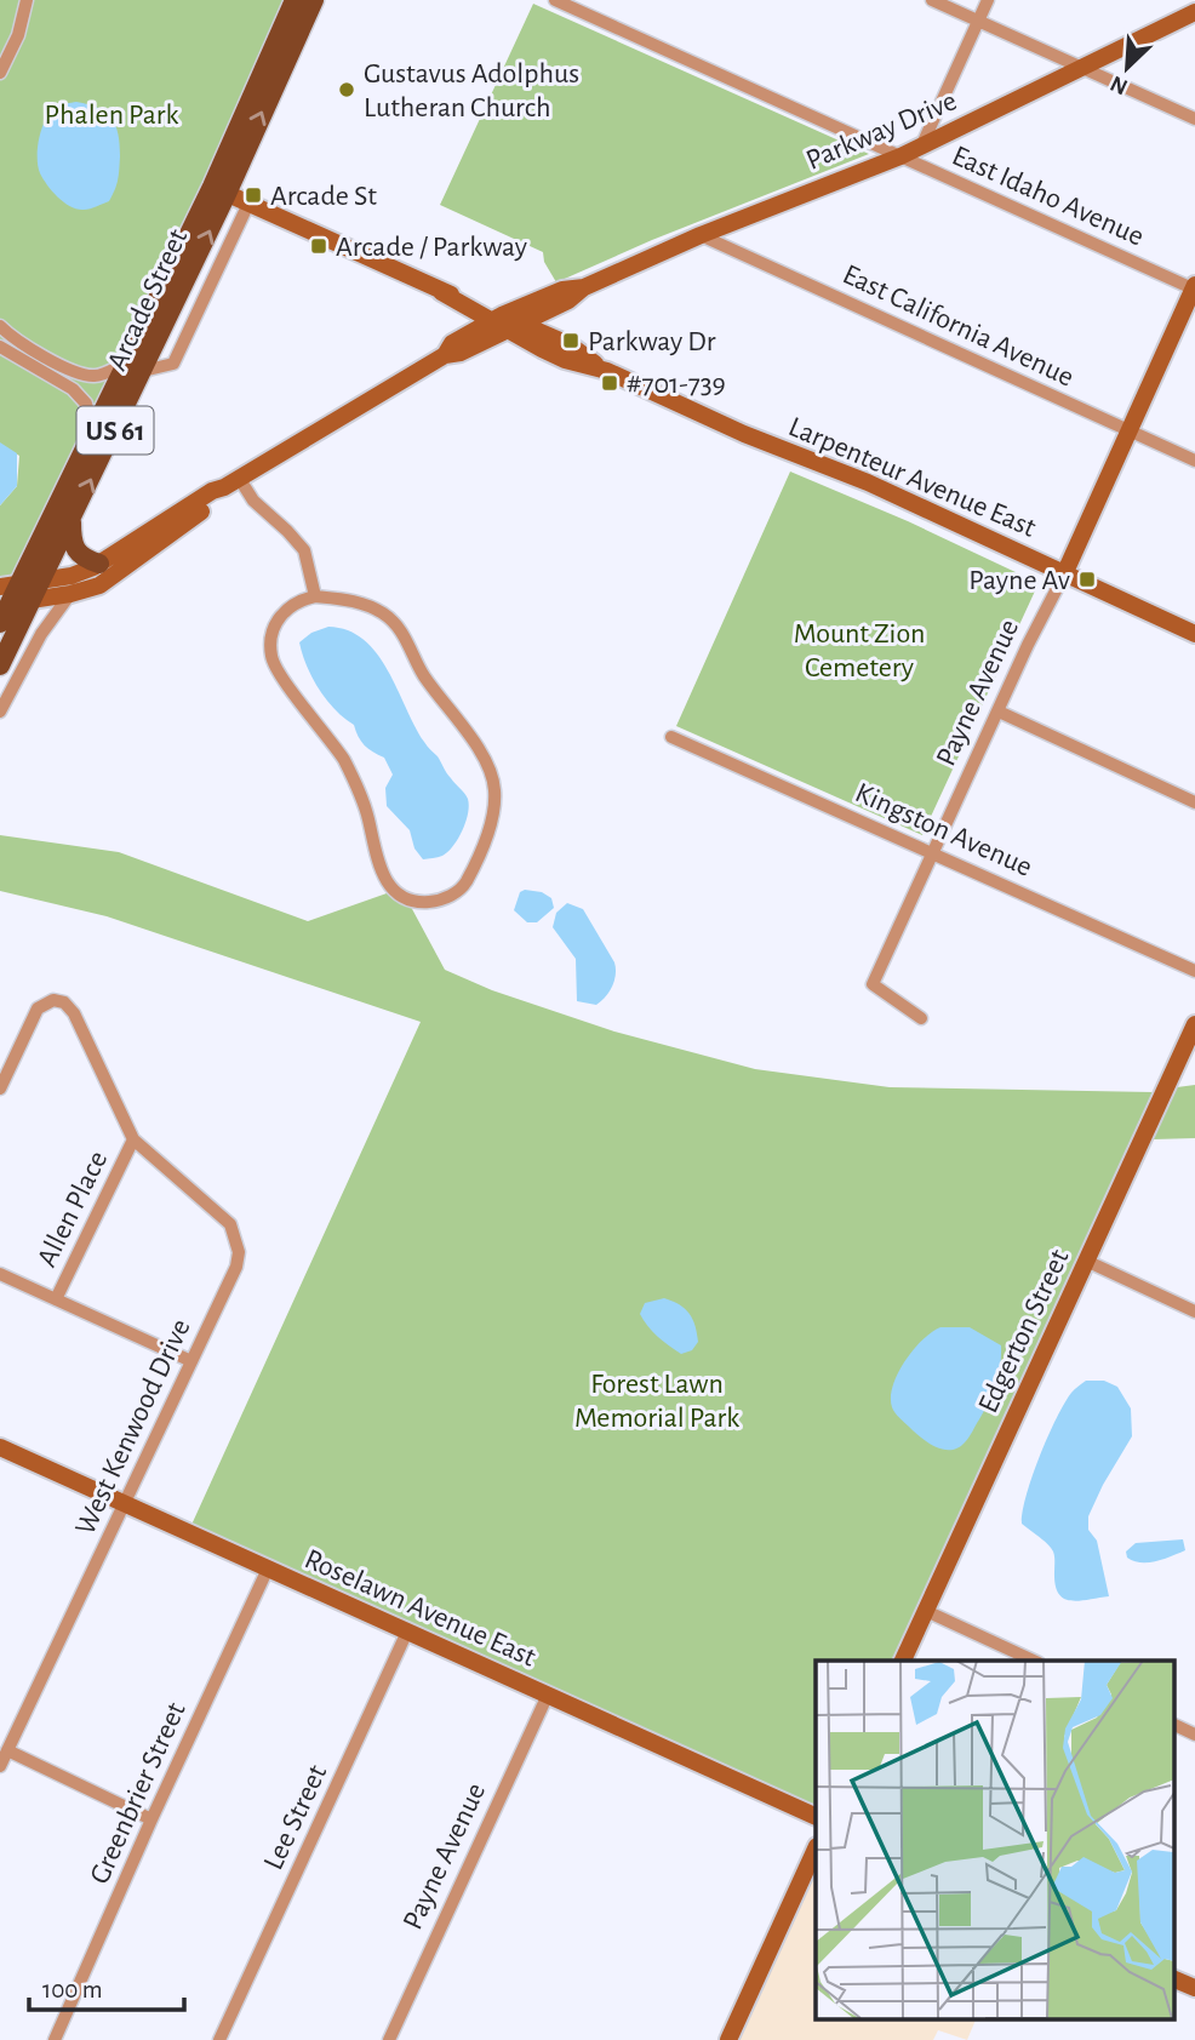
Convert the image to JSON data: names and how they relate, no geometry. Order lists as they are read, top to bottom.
{
  "streets": {
    "main road": ["Arcade Street", "US 61"],
    "street": [
      "Parkway Drive",
      "East Idaho Avenue",
      "East California Avenue",
      "Larpenteur Avenue East",
      "Payne Avenue",
      "Kingston Avenue",
      "Allen Place",
      "Edgerton Street",
      "West Kenwood Drive",
      "Roselawn Avenue East",
      "Greenbrier Street",
      "Lee Street"
    ]
  },
  "crossings": [
    ["Parkway Drive", "East Idaho Avenue"],
    ["Parkway Drive", "Arcade Street"],
    ["Parkway Drive", "East California Avenue"],
    ["Parkway Drive", "Larpenteur Avenue East"],
    ["East Idaho Avenue", "Payne Avenue"],
    ["Arcade Street", "Larpenteur Avenue East"],
    ["East California Avenue", "Payne Avenue"],
    ["Larpenteur Avenue East", "Payne Avenue"],
    ["Payne Avenue", "Kingston Avenue"],
    ["Payne Avenue", "Roselawn Avenue East"],
    ["Allen Place", "West Kenwood Drive"],
    ["West Kenwood Drive", "Roselawn Avenue East"],
    ["Roselawn Avenue East", "Greenbrier Street"],
    ["Roselawn Avenue East", "Lee Street"]
  ],
  "parks": ["Phalen Park", "Mount Zion Cemetery", "Forest Lawn Memorial Park"],
  "places": {
    "other": ["Gustavus Adolphus Lutheran Church"],
    "transit": [
      "Arcade St",
      "Arcade / Parkway",
      "Parkway Dr",
      "#701-739",
      "Payne Av"
    ]
  },
  "scale_bar": "100 m",
  "north": "bottom left"
}
